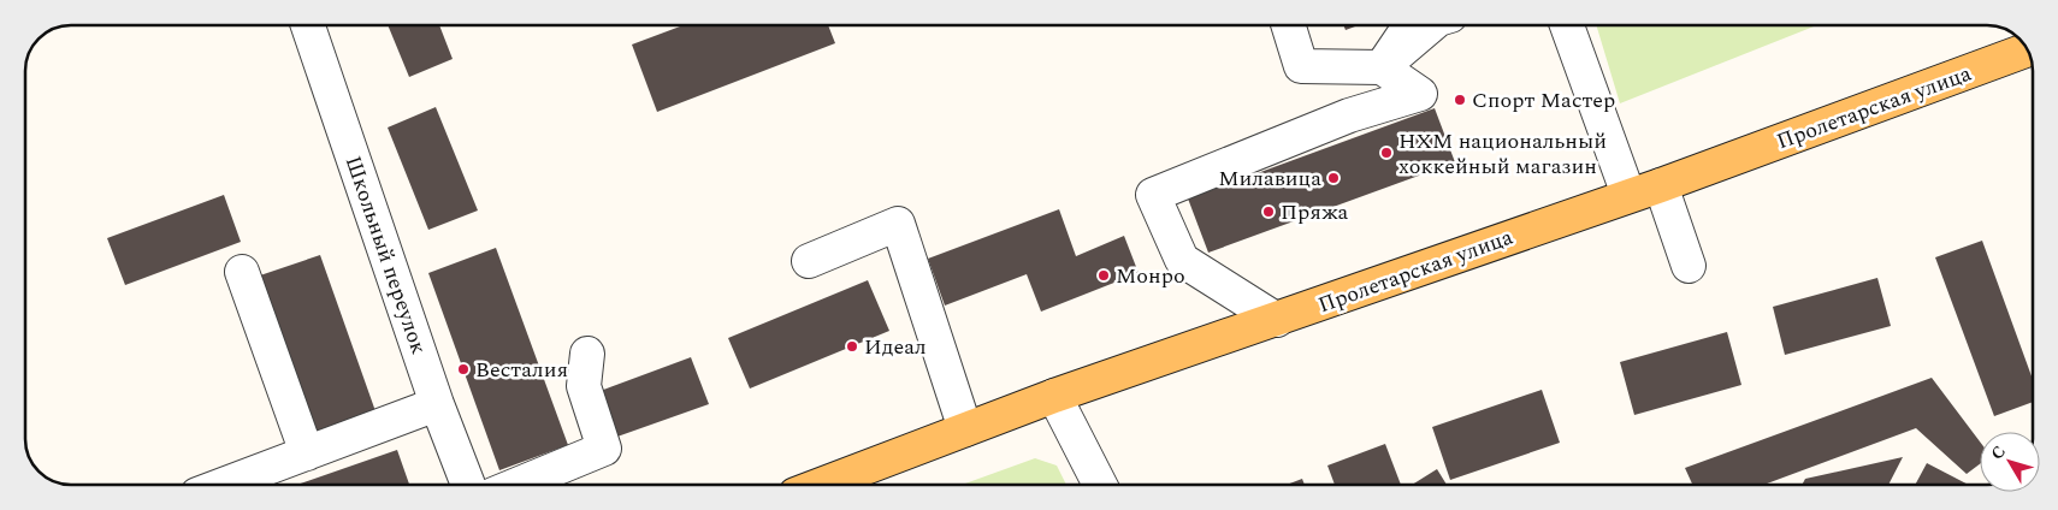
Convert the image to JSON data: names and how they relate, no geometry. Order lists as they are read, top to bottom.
{
  "streets": {
    "main road": ["Пролетарская улица"],
    "street": ["Школьный переулок"]
  },
  "places": [
    "Спорт Мастер",
    "НХМ национальный хоккейный магазин",
    "Милавица",
    "Пряжа",
    "Монро",
    "Идеал",
    "Весталия"
  ],
  "north": "top left"
}
